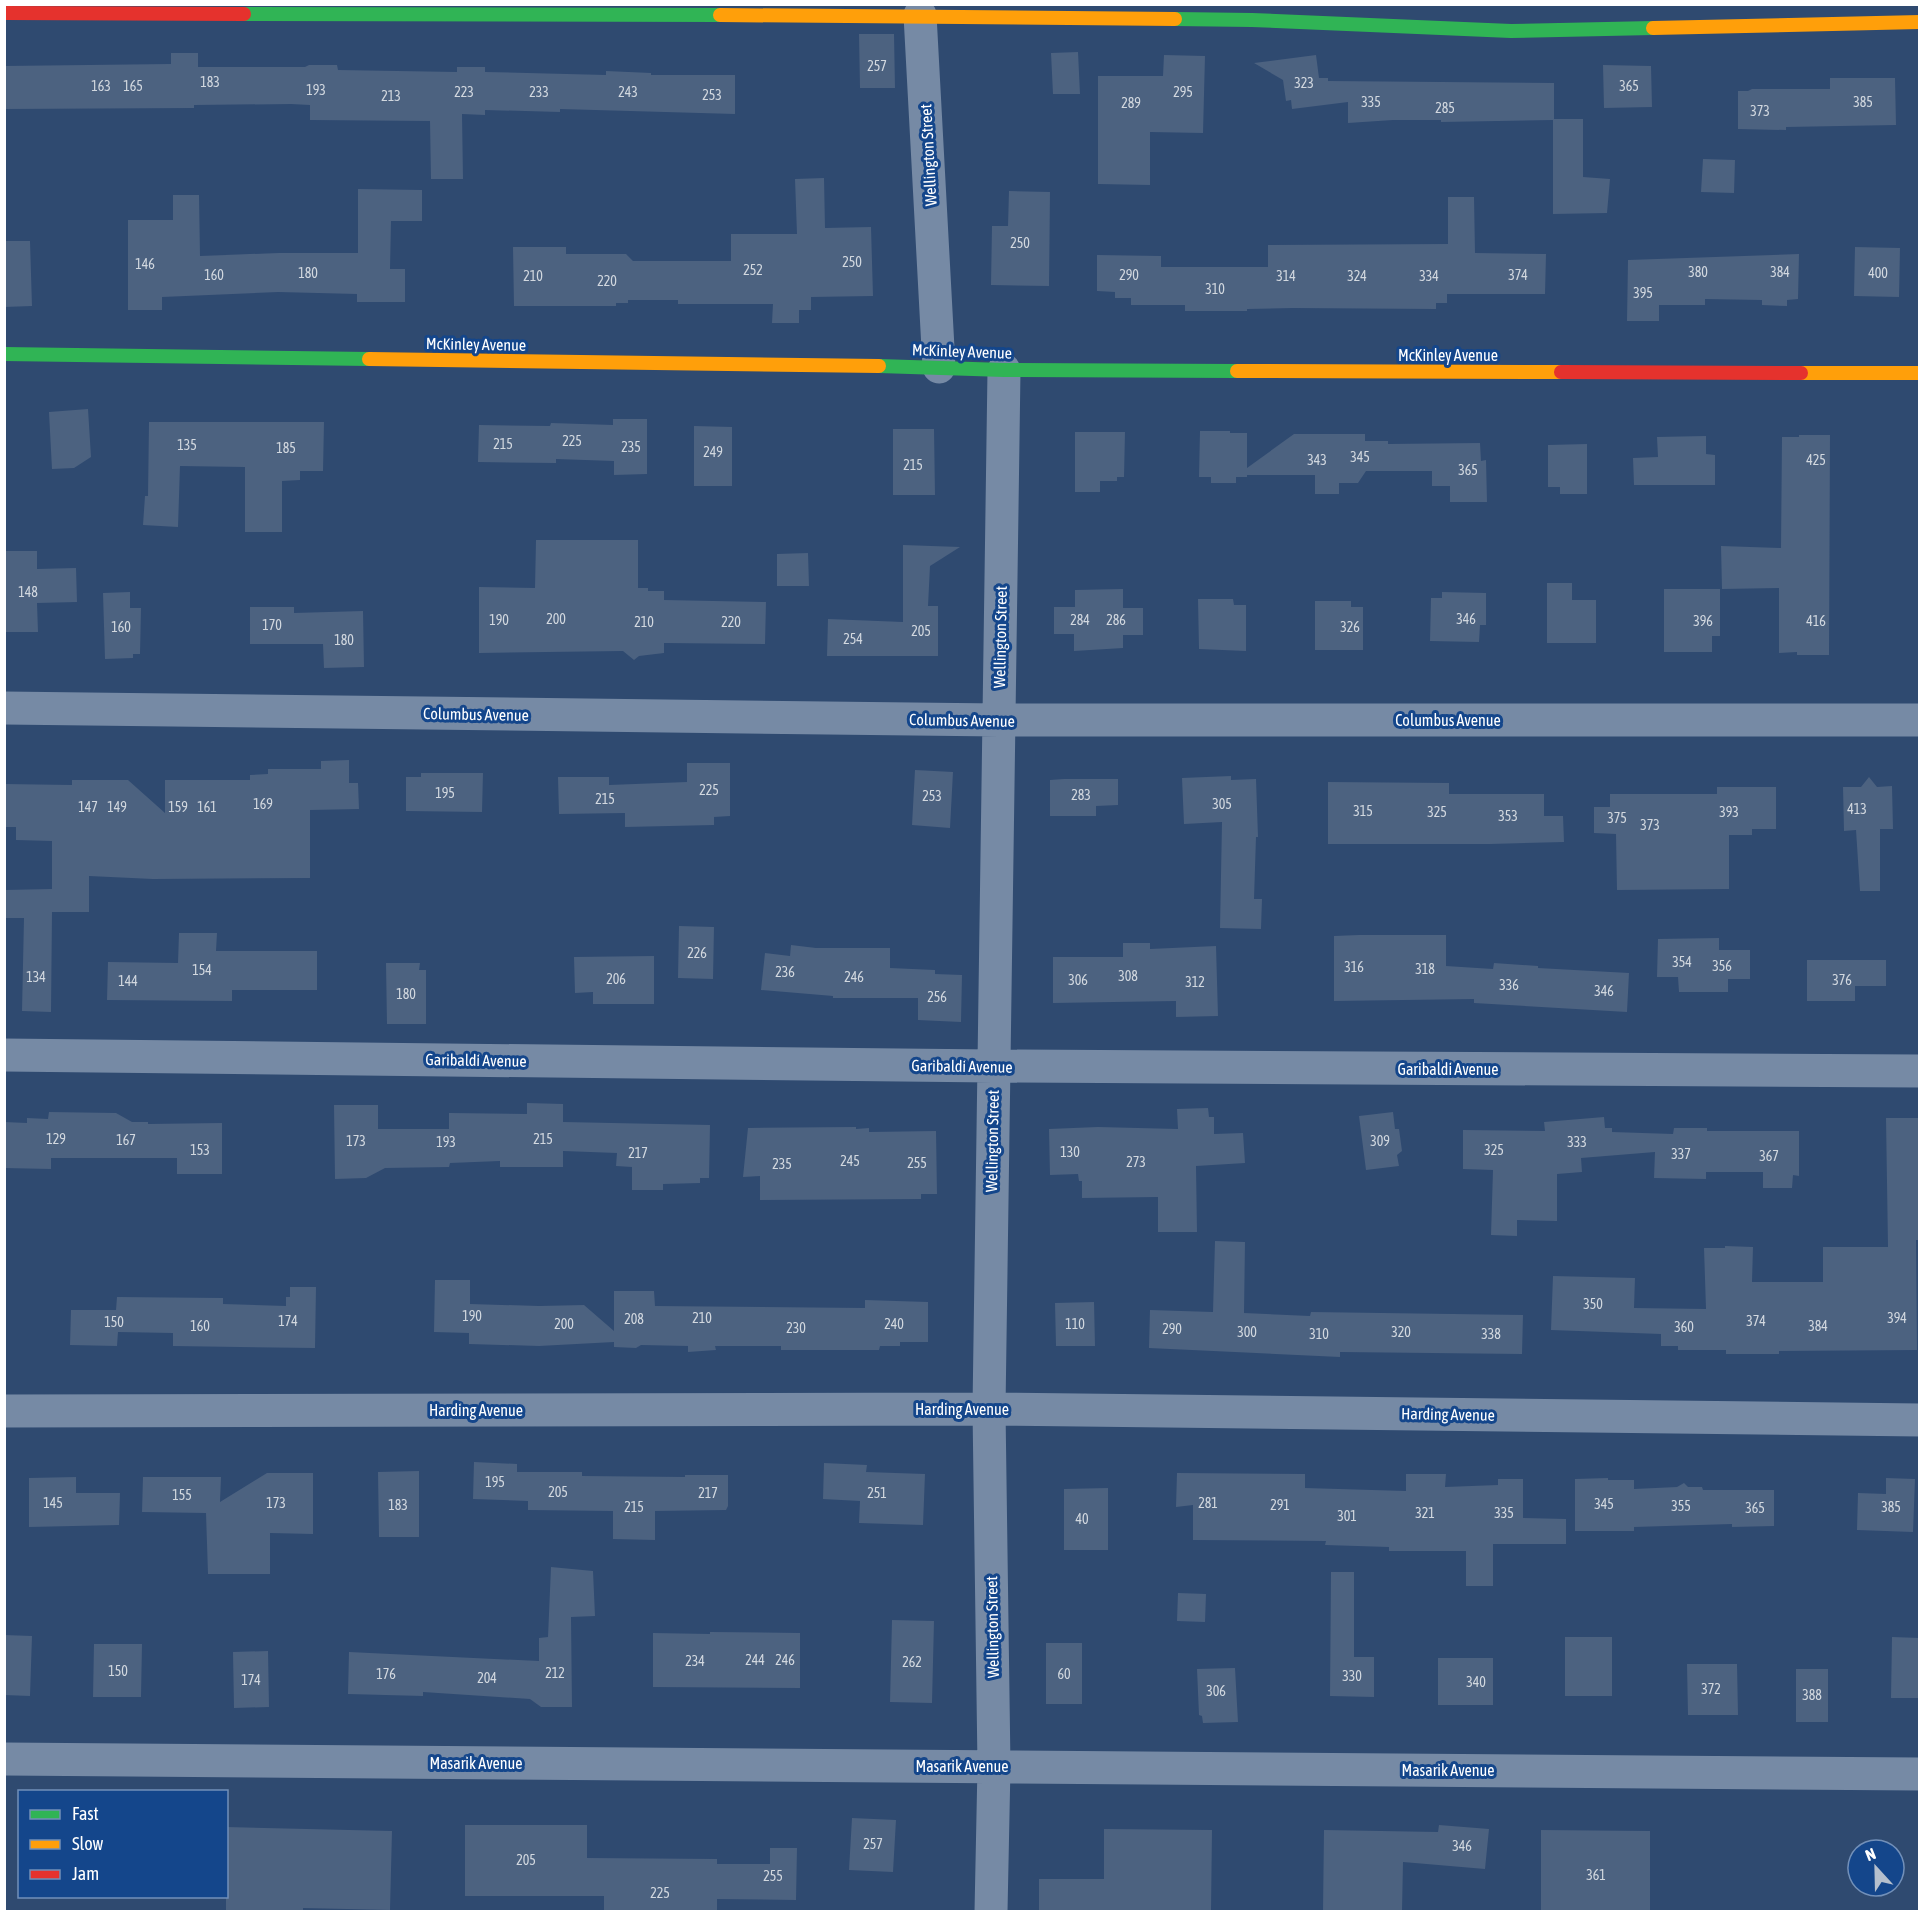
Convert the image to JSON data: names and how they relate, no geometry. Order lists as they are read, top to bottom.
{
  "streets": {
    "street": [
      "Wellington Street",
      "McKinley Avenue",
      "Columbus Avenue",
      "Garibaldi Avenue",
      "Harding Avenue",
      "Masarik Avenue"
    ]
  },
  "crossings": [
    ["Wellington Street", "McKinley Avenue"],
    ["Wellington Street", "Columbus Avenue"],
    ["Wellington Street", "Garibaldi Avenue"],
    ["Wellington Street", "Harding Avenue"],
    ["Wellington Street", "Masarik Avenue"]
  ],
  "house_numbers": [
    "257",
    "183",
    "323",
    "163",
    "165",
    "365",
    "193",
    "223",
    "233",
    "243",
    "295",
    "253",
    "213",
    "335",
    "385",
    "289",
    "285",
    "373",
    "250",
    "250",
    "146",
    "252",
    "380",
    "384",
    "180",
    "400",
    "160",
    "290",
    "374",
    "210",
    "314",
    "324",
    "334",
    "220",
    "310",
    "395",
    "225",
    "215",
    "135",
    "235",
    "185",
    "249",
    "345",
    "343",
    "425",
    "215",
    "365",
    "148",
    "200",
    "346",
    "190",
    "284",
    "286",
    "396",
    "416",
    "210",
    "220",
    "170",
    "160",
    "326",
    "205",
    "254",
    "180",
    "225",
    "195",
    "283",
    "253",
    "215",
    "169",
    "305",
    "147",
    "149",
    "159",
    "161",
    "413",
    "315",
    "325",
    "393",
    "353",
    "375",
    "373",
    "226",
    "354",
    "356",
    "316",
    "318",
    "154",
    "236",
    "308",
    "134",
    "246",
    "206",
    "306",
    "376",
    "144",
    "312",
    "336",
    "346",
    "180",
    "256",
    "129",
    "215",
    "167",
    "173",
    "309",
    "193",
    "333",
    "153",
    "325",
    "130",
    "217",
    "337",
    "367",
    "245",
    "273",
    "255",
    "235",
    "350",
    "190",
    "210",
    "394",
    "208",
    "174",
    "374",
    "150",
    "200",
    "240",
    "110",
    "160",
    "384",
    "360",
    "230",
    "290",
    "300",
    "320",
    "310",
    "338",
    "195",
    "205",
    "217",
    "251",
    "155",
    "145",
    "173",
    "281",
    "345",
    "183",
    "291",
    "355",
    "215",
    "385",
    "365",
    "321",
    "335",
    "301",
    "40",
    "244",
    "246",
    "234",
    "262",
    "150",
    "212",
    "176",
    "60",
    "330",
    "204",
    "174",
    "340",
    "372",
    "306",
    "388",
    "257",
    "346",
    "205",
    "361",
    "255",
    "225"
  ],
  "legend": ["Fast", "Slow", "Jam"],
  "north": "top"
}
